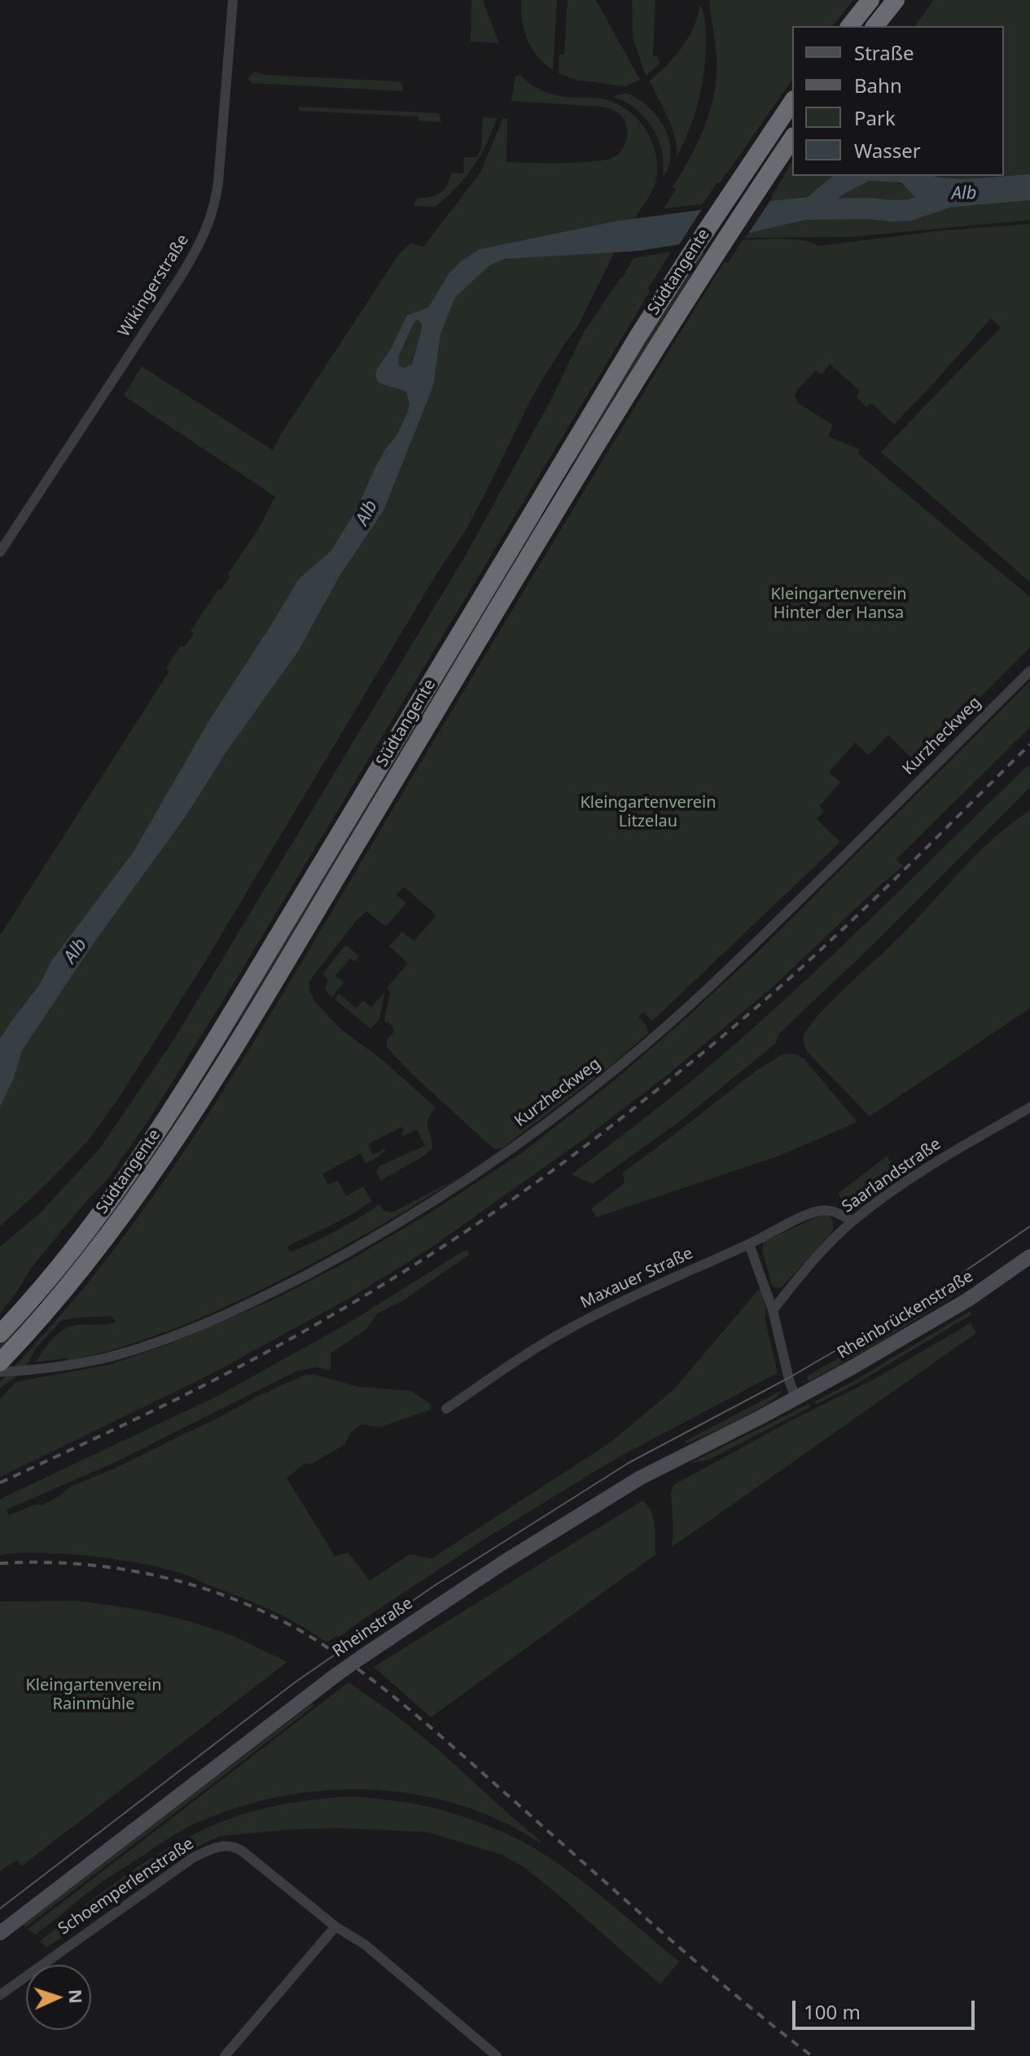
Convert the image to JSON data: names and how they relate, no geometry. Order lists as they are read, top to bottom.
{
  "streets": {
    "highway": ["Südtangente"],
    "main road": ["Rheinbrückenstraße", "Rheinstraße"],
    "street": [
      "Wikingerstraße",
      "Kurzheckweg",
      "Saarlandstraße",
      "Maxauer Straße",
      "Schoemperlenstraße"
    ]
  },
  "crossings": [
    ["Saarlandstraße", "Maxauer Straße"],
    ["Rheinbrückenstraße", "Rheinstraße"]
  ],
  "water": ["Alb"],
  "parks": ["Kleingartenverein Hinter der Hansa", "Kleingartenverein Litzelau", "Kleingartenverein Rainmühle"],
  "legend": [
    "Straße",
    "Bahn",
    "Park",
    "Wasser"
  ],
  "scale_bar": "100 m",
  "north": "right"
}
